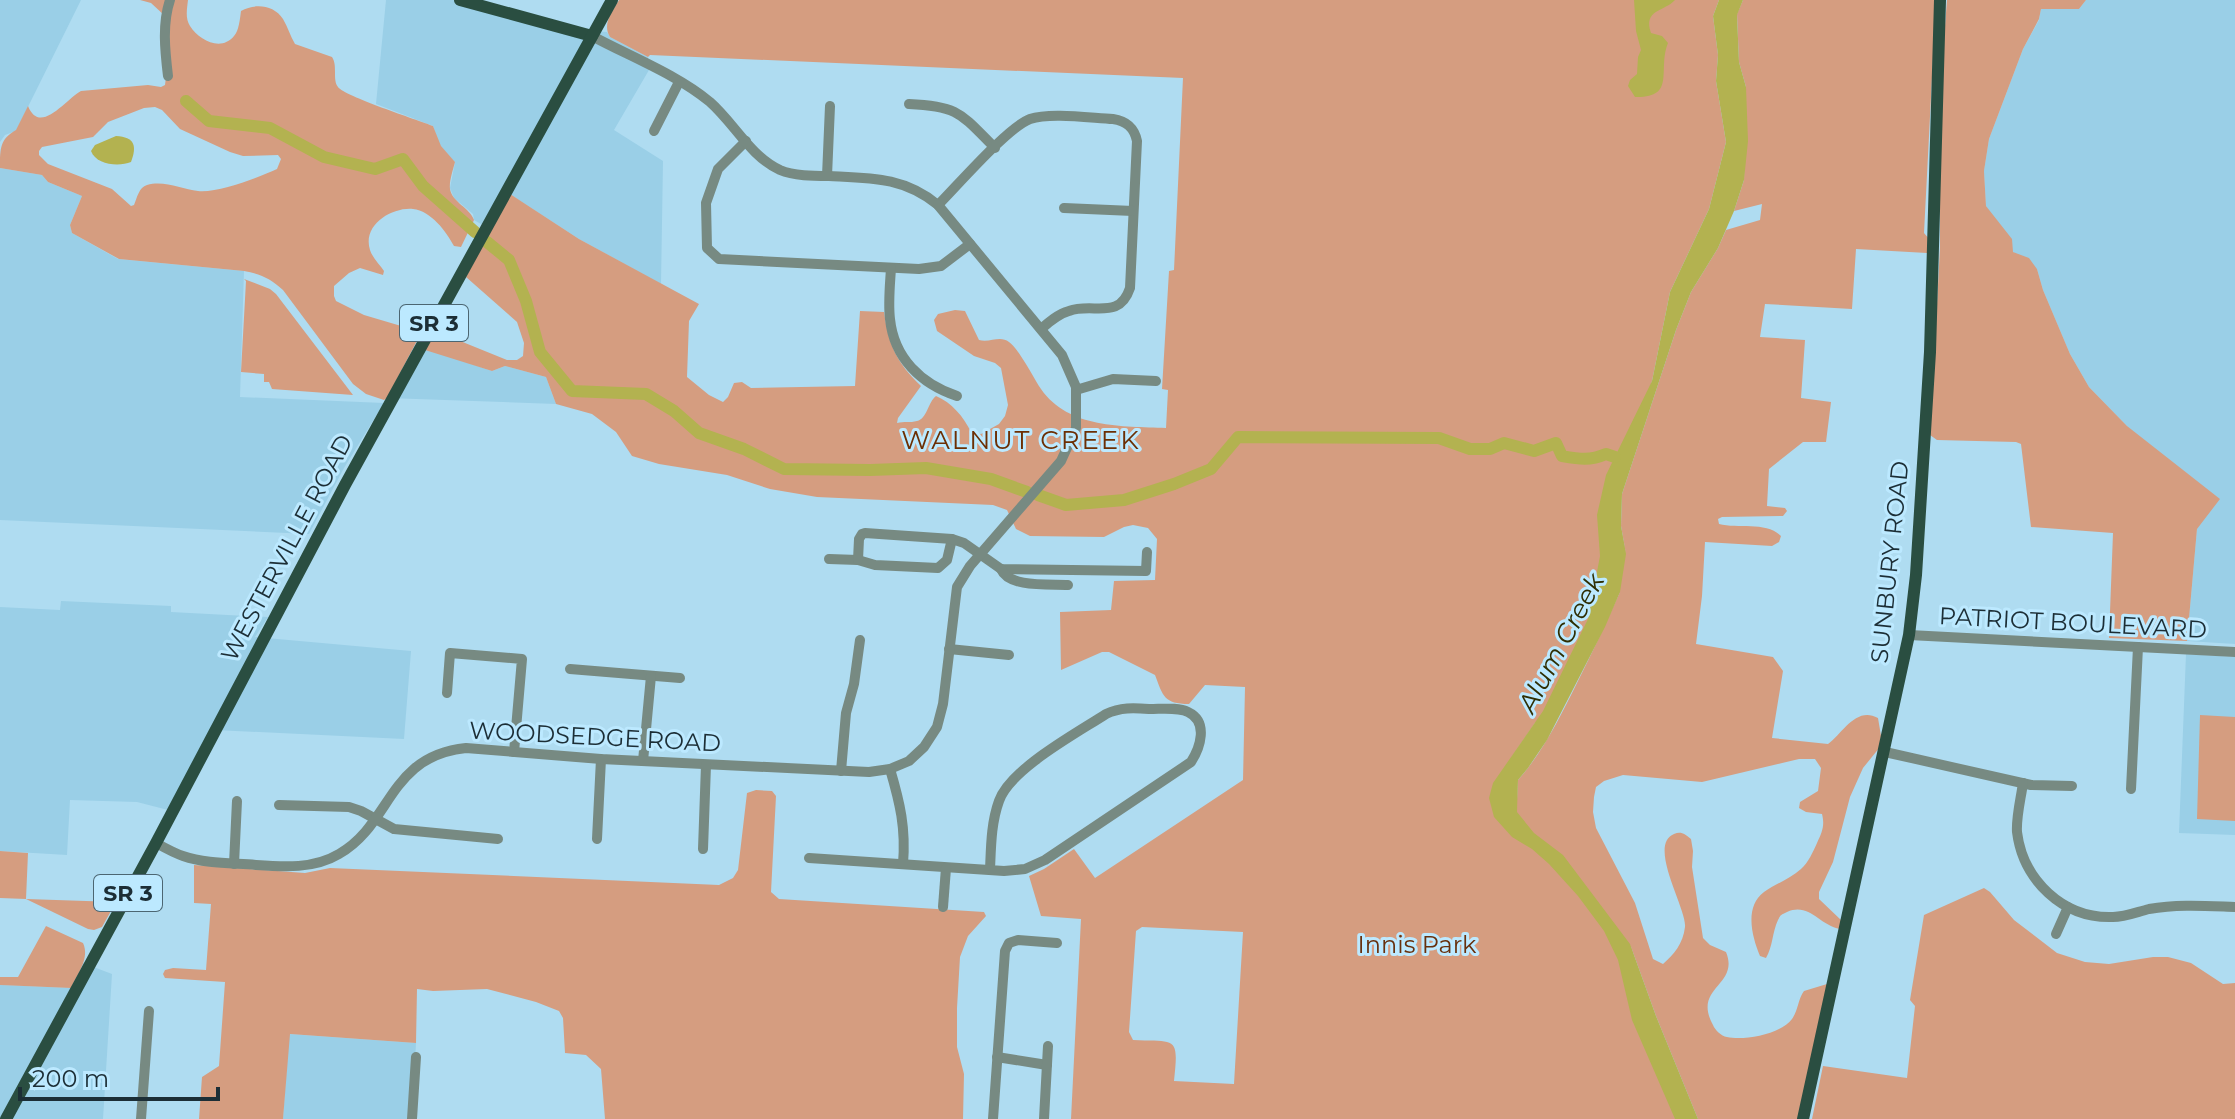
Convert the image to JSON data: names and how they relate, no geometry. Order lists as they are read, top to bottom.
{
  "streets": {
    "main road": ["SR 3", "WESTERVILLE ROAD", "SUNBURY ROAD"],
    "street": ["PATRIOT BOULEVARD", "WOODSEDGE ROAD"]
  },
  "crossings": [
    ["WESTERVILLE ROAD", "WOODSEDGE ROAD"],
    ["SUNBURY ROAD", "PATRIOT BOULEVARD"]
  ],
  "districts": ["WALNUT CREEK"],
  "water": ["Alum Creek"],
  "parks": ["Innis Park"],
  "scale_bar": "200 m"
}
